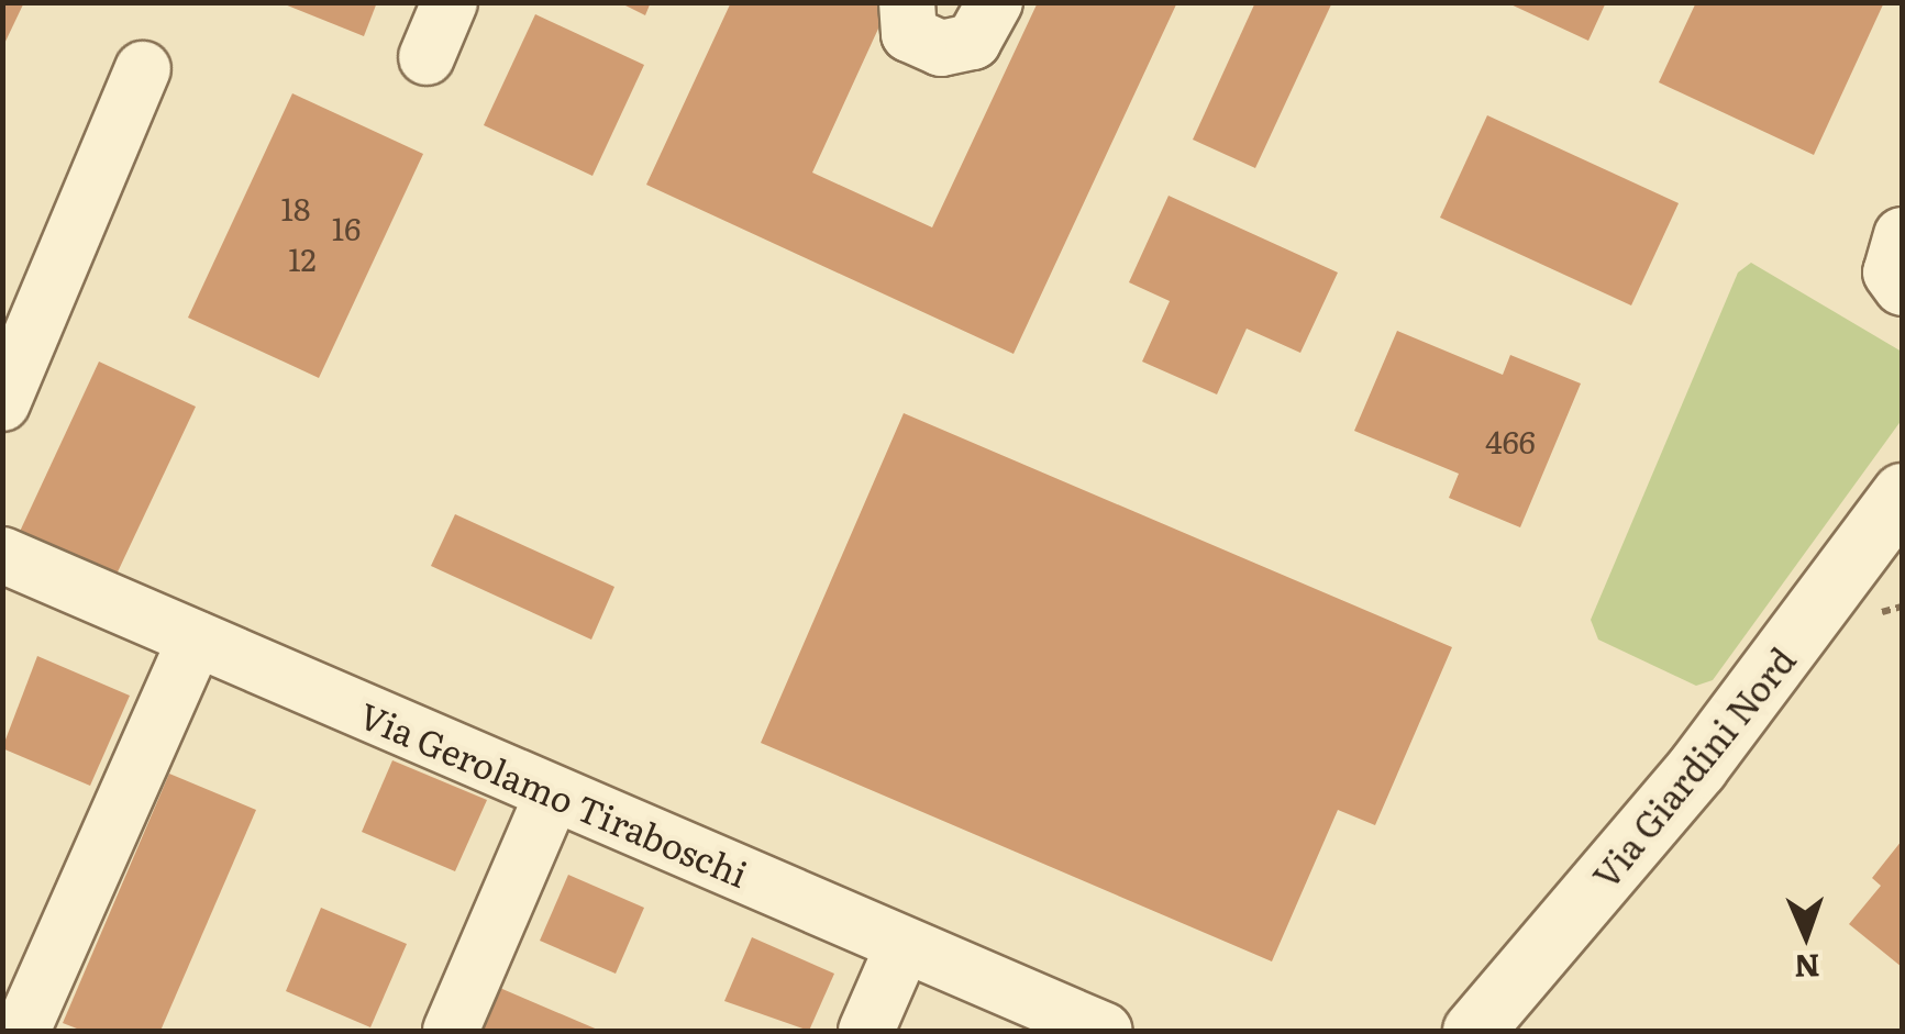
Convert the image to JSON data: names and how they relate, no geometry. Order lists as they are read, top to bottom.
{
  "streets": {
    "main road": ["Via Giardini Nord"],
    "street": ["Via Gerolamo Tiraboschi"]
  },
  "house_numbers": [
    "18",
    "16",
    "12",
    "466"
  ],
  "north": "bottom"
}
